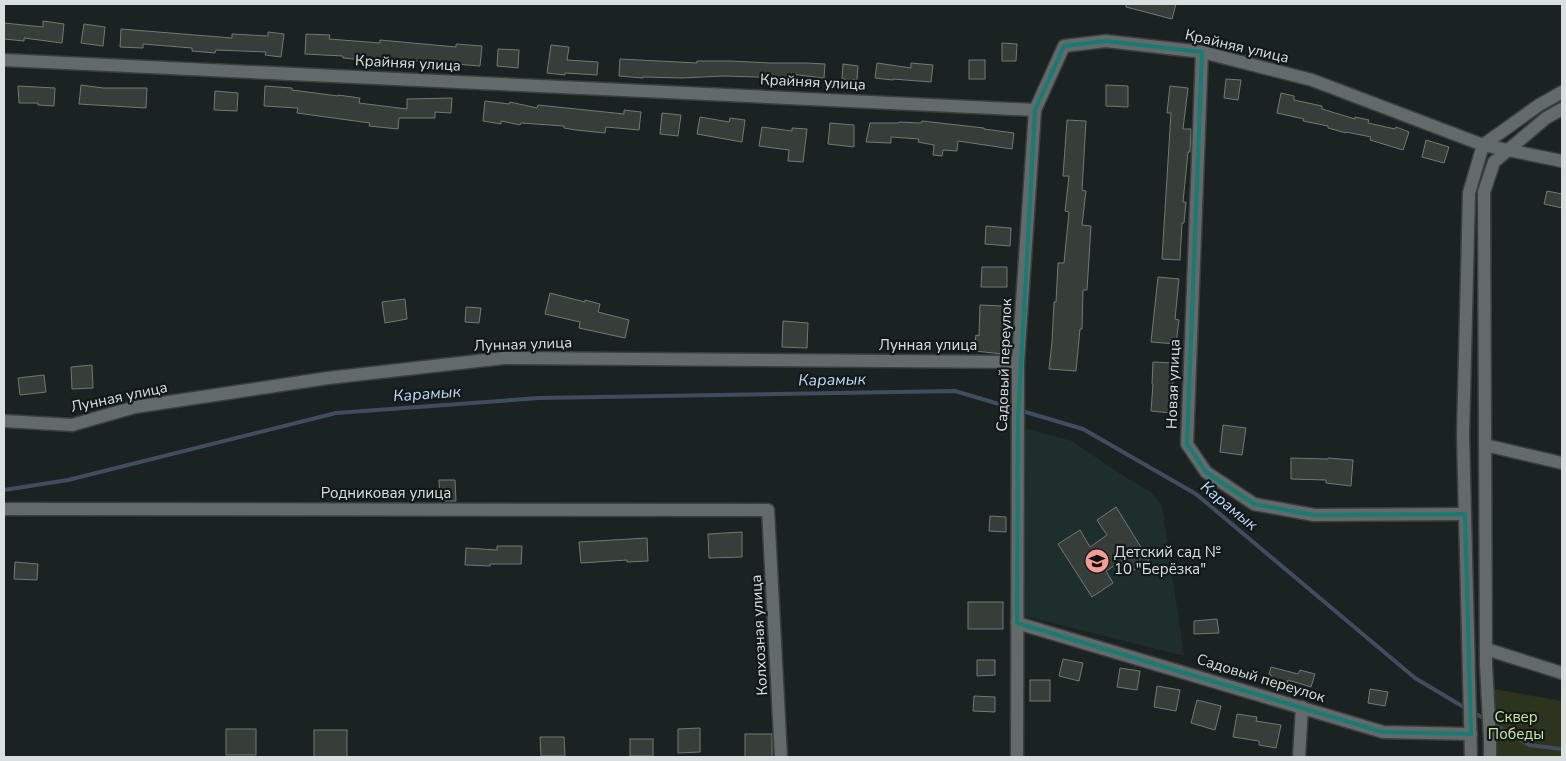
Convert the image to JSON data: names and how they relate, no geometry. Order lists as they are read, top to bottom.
{
  "streets": {
    "street": [
      "Крайняя улица",
      "Лунная улица",
      "Садовый переулок",
      "Новая улица",
      "Родниковая улица",
      "Колхозная улица"
    ]
  },
  "crossings": [
    ["Крайняя улица", "Садовый переулок"],
    ["Крайняя улица", "Новая улица"],
    ["Лунная улица", "Садовый переулок"],
    ["Родниковая улица", "Колхозная улица"]
  ],
  "water": ["Карамык"],
  "parks": ["Сквер Победы"],
  "places": {
    "school or university": ["Детский сад № 10 \"Берёзка\""]
  }
}
